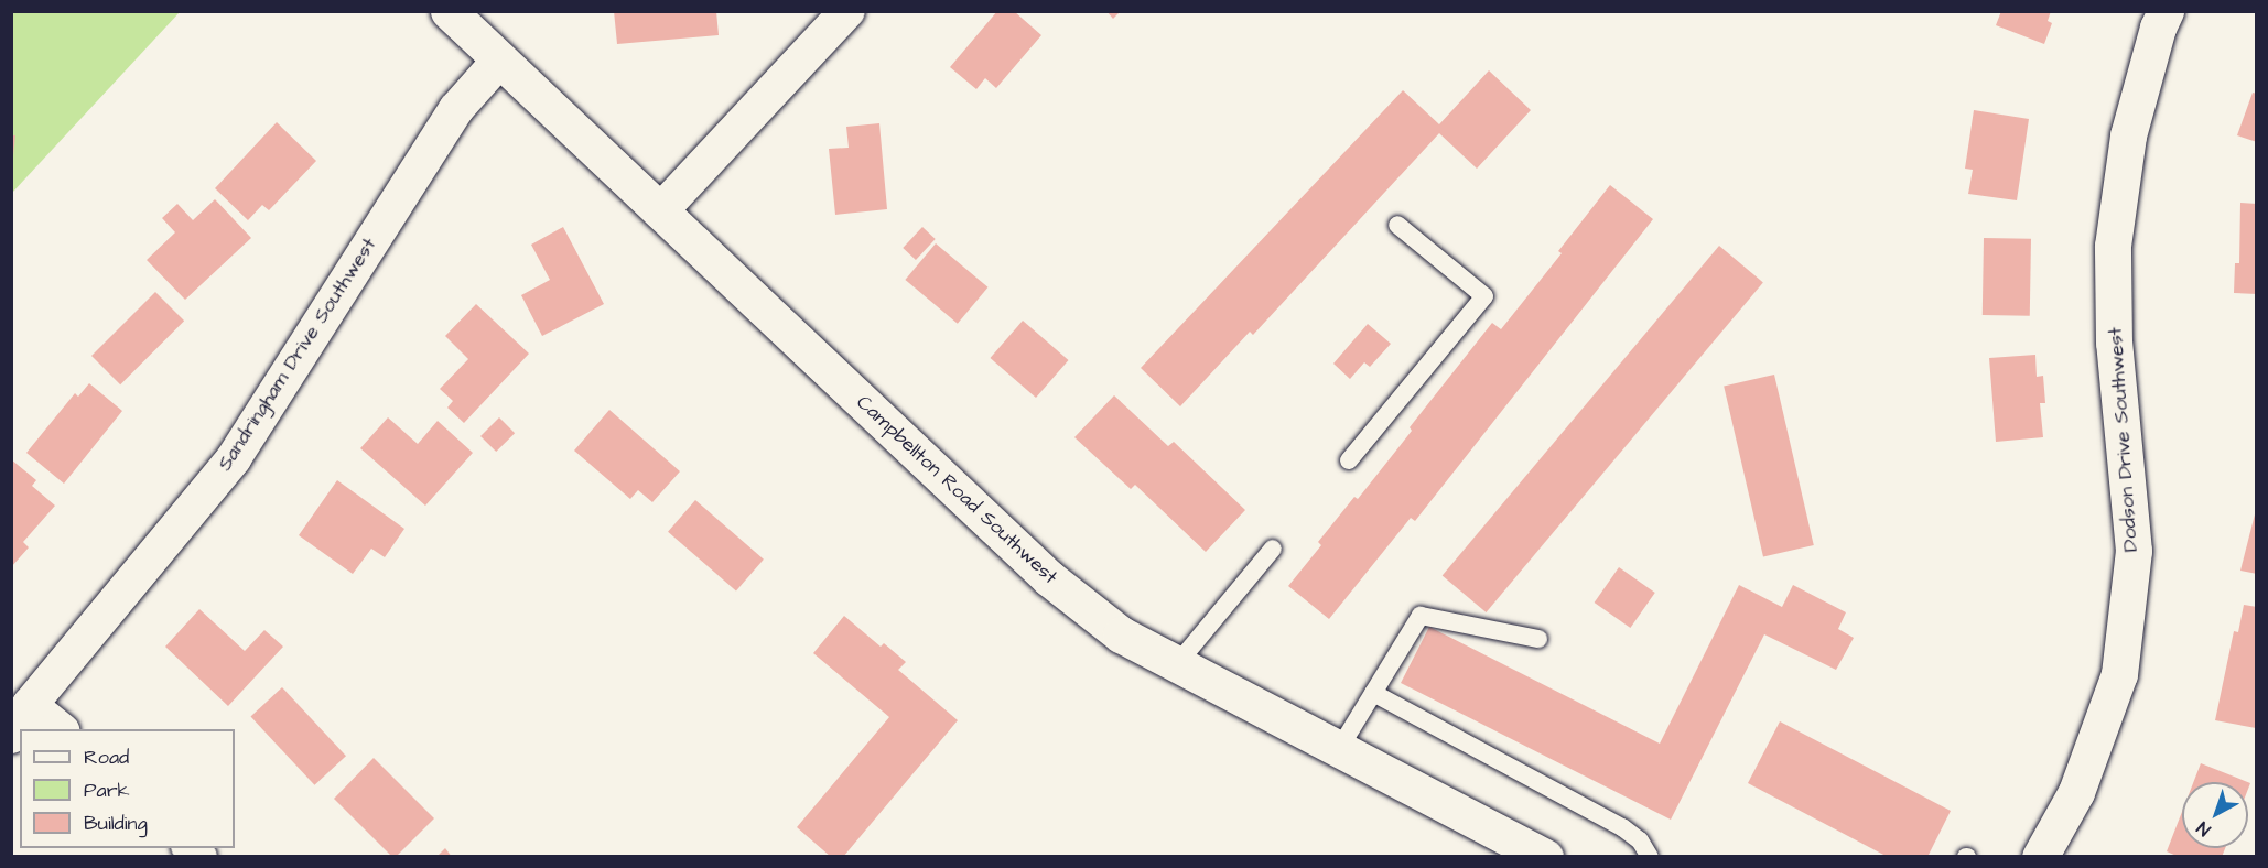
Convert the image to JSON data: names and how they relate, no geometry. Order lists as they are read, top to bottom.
{
  "streets": {
    "main road": ["Dodson Drive Southwest", "Campbellton Road Southwest"],
    "street": ["Sandringham Drive Southwest"]
  },
  "crossings": [
    ["Sandringham Drive Southwest", "Campbellton Road Southwest"]
  ],
  "legend": ["Road", "Park", "Building"],
  "north": "bottom left"
}
